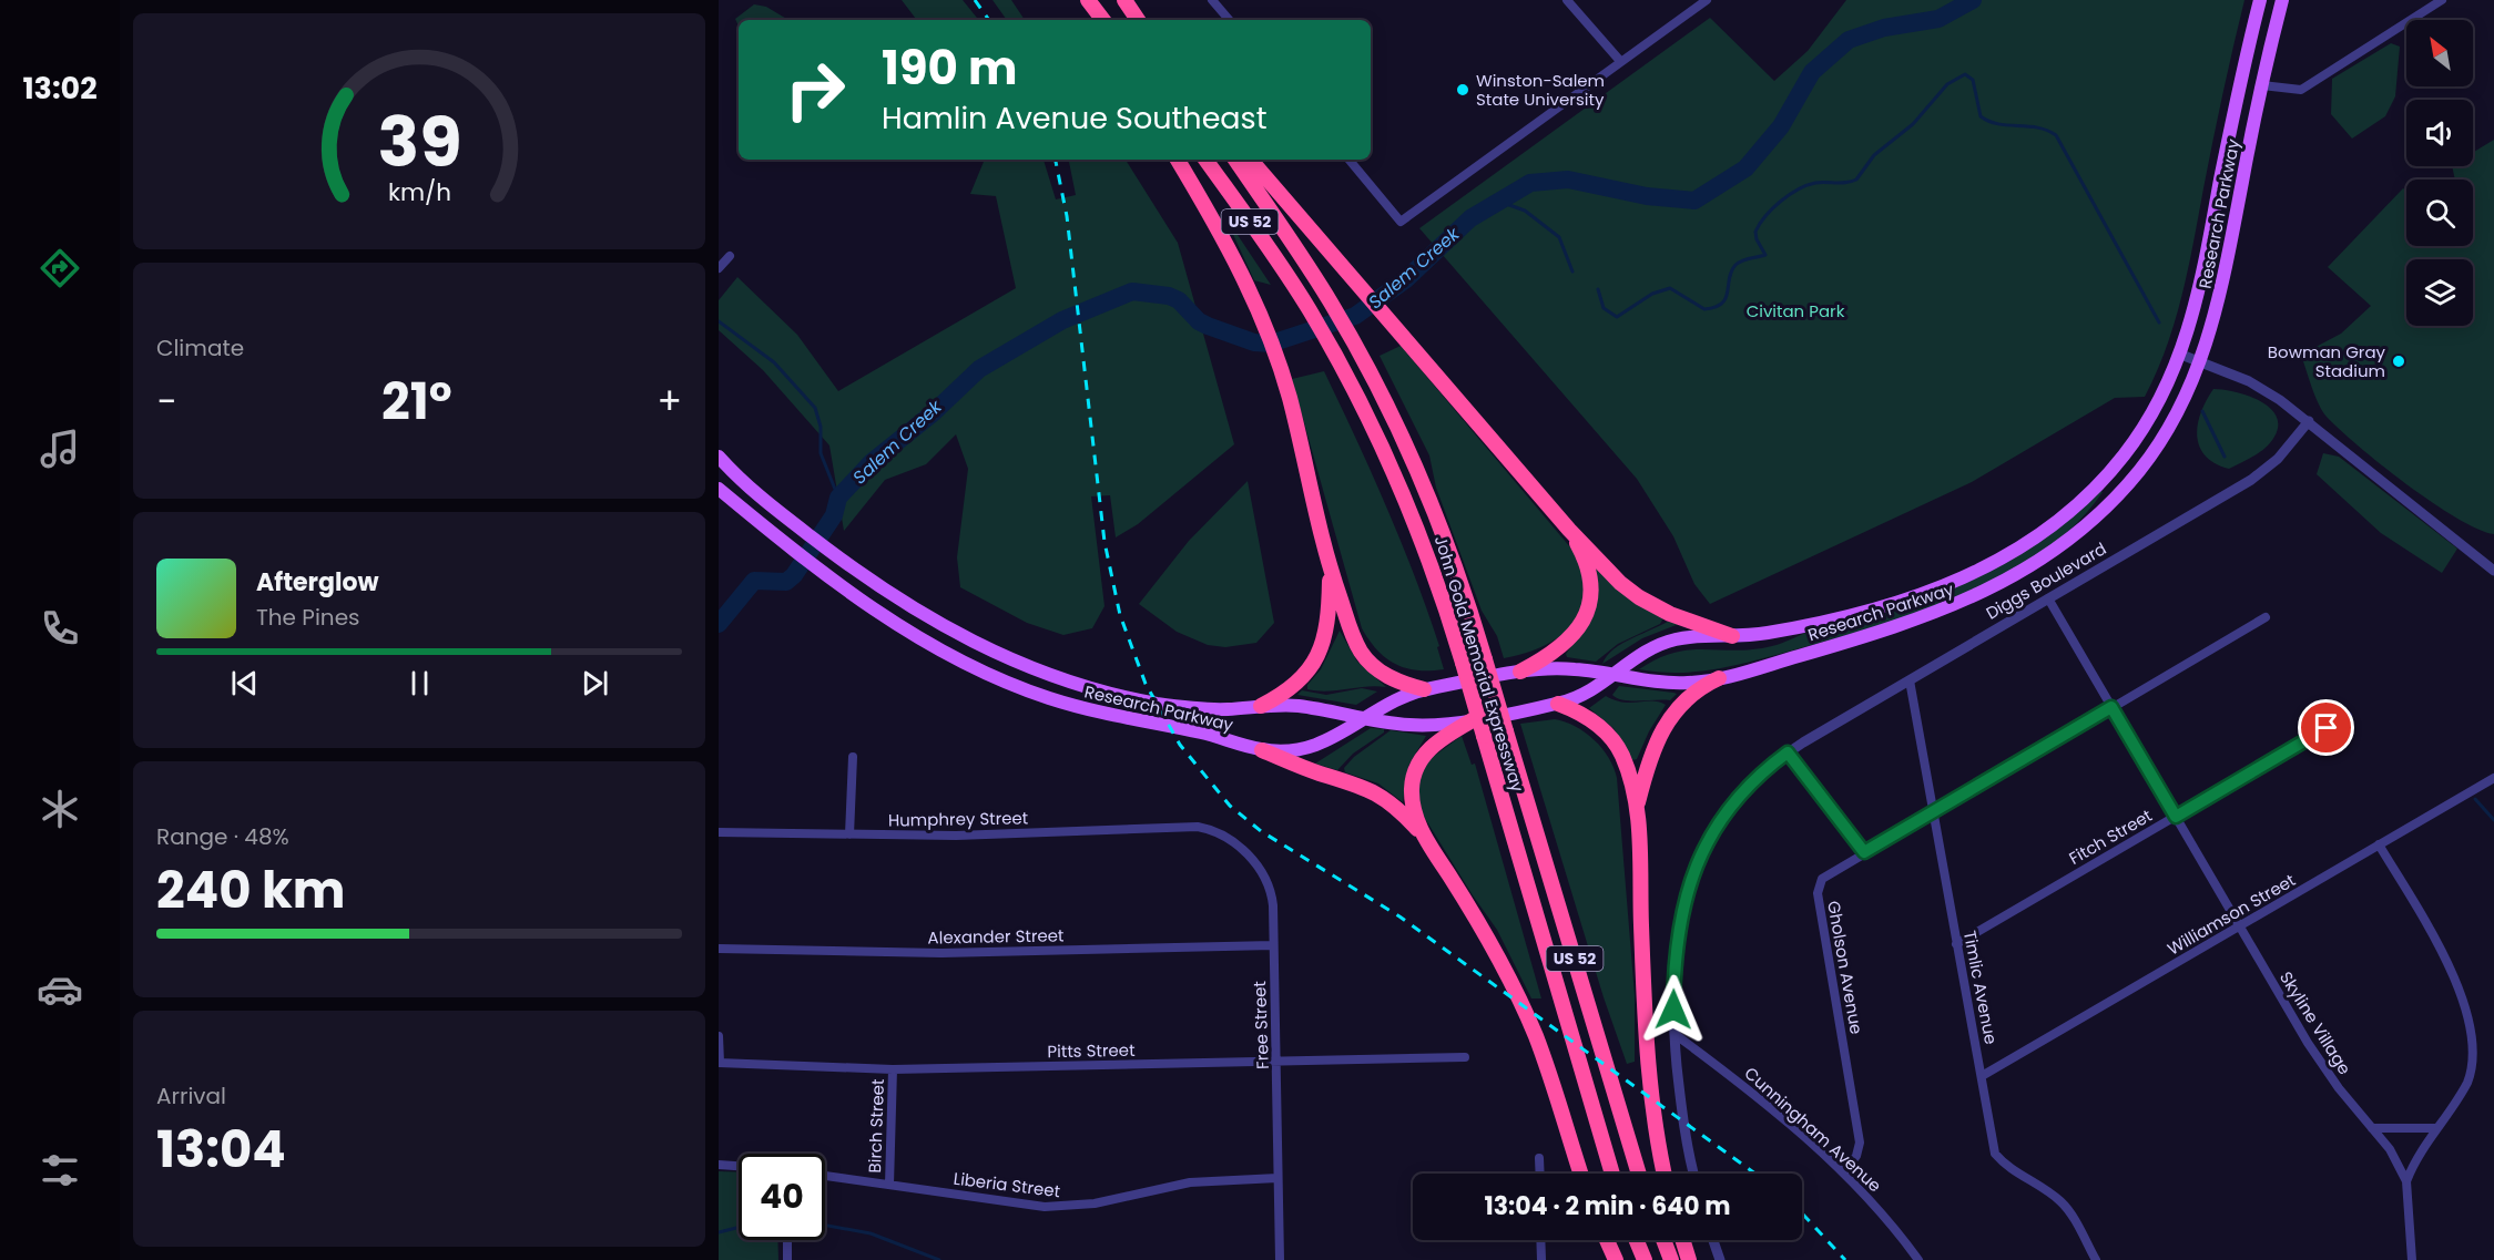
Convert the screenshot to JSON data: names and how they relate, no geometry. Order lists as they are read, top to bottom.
{
  "streets": {
    "highway": ["US 52", "John Gold Memorial Expressway"],
    "main road": ["Research Parkway"],
    "street": [
      "Diggs Boulevard",
      "Humphrey Street",
      "Fitch Street",
      "Williamson Street",
      "Alexander Street",
      "Gholson Avenue",
      "Timlic Avenue",
      "Skyline Village",
      "Free Street",
      "Pitts Street",
      "Birch Street",
      "Cunningham Avenue",
      "Liberia Street"
    ]
  },
  "crossings": [
    ["Diggs Boulevard", "Timlic Avenue"],
    ["Diggs Boulevard", "Skyline Village"],
    ["Diggs Boulevard", "Cunningham Avenue"],
    ["Humphrey Street", "Free Street"],
    ["Fitch Street", "Timlic Avenue"],
    ["Fitch Street", "Skyline Village"],
    ["Williamson Street", "Timlic Avenue"],
    ["Williamson Street", "Skyline Village"],
    ["Alexander Street", "Free Street"],
    ["Gholson Avenue", "Timlic Avenue"],
    ["Gholson Avenue", "Skyline Village"],
    ["Gholson Avenue", "Cunningham Avenue"],
    ["Free Street", "Pitts Street"],
    ["Free Street", "Liberia Street"],
    ["Pitts Street", "Birch Street"],
    ["Birch Street", "Liberia Street"]
  ],
  "water": ["Salem Creek"],
  "parks": ["Civitan Park"],
  "places": ["Winston-Salem State University", "Bowman Gray Stadium"],
  "north": "top left",
  "page": {
    "tabs": "13:02",
    "turn": ["190 m", "Hamlin Avenue Southeast"],
    "tile": [
      "Climate",
      ["Range · 48%", "240 km"],
      ["Arrival", "13:04"]
    ],
    "heat": ["−", "21°", "+"],
    "song": ["Afterglow", "The Pines"],
    "limit": "40",
    "trip": "13:04 · 2 min · 640 m",
    "gauge": ["39", "km/h"]
  }
}
